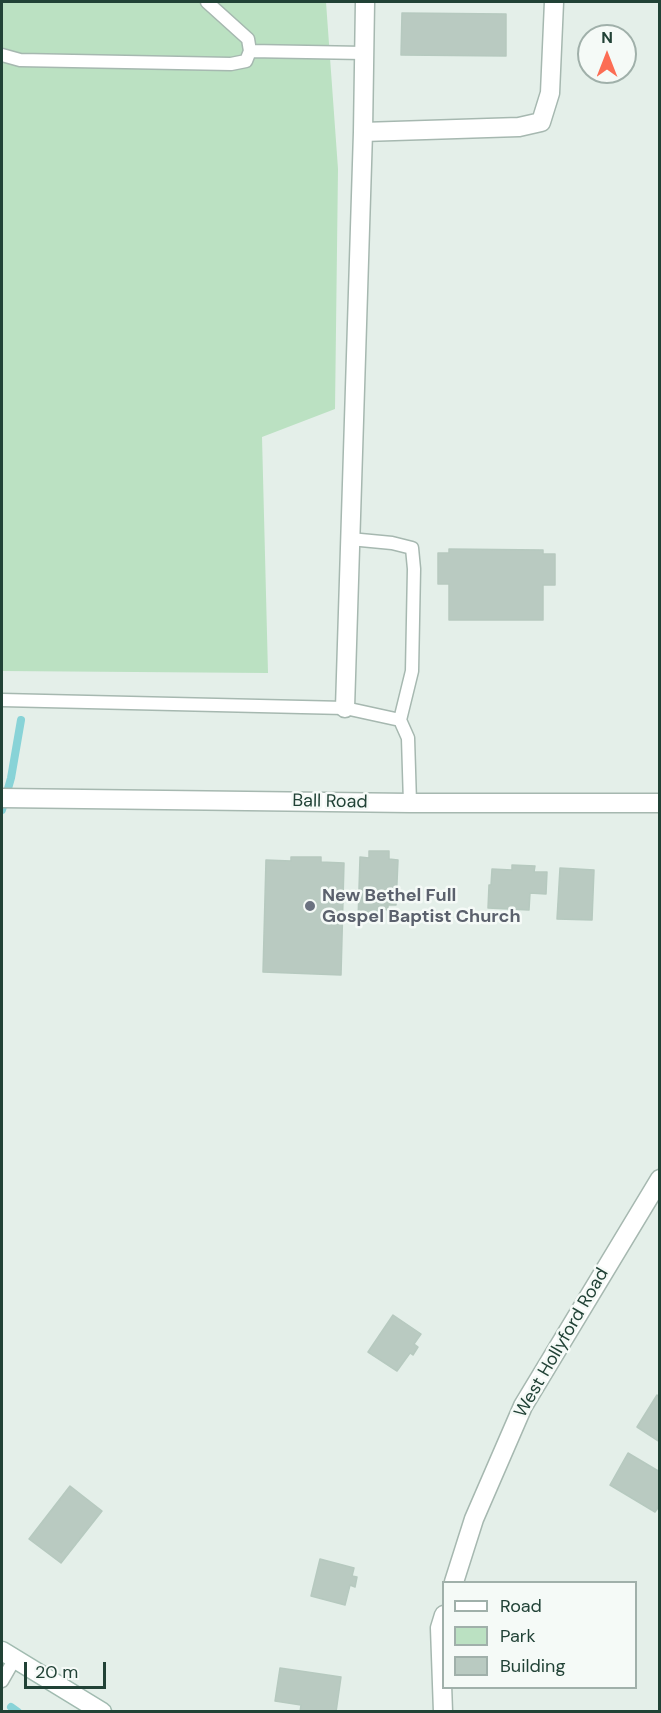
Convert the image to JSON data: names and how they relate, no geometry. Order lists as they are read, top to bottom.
{
  "streets": {
    "street": ["Ball Road", "West Hollyford Road"]
  },
  "places": ["New Bethel Full Gospel Baptist Church"],
  "legend": ["Road", "Park", "Building"],
  "scale_bar": "20 m",
  "north": "top"
}
